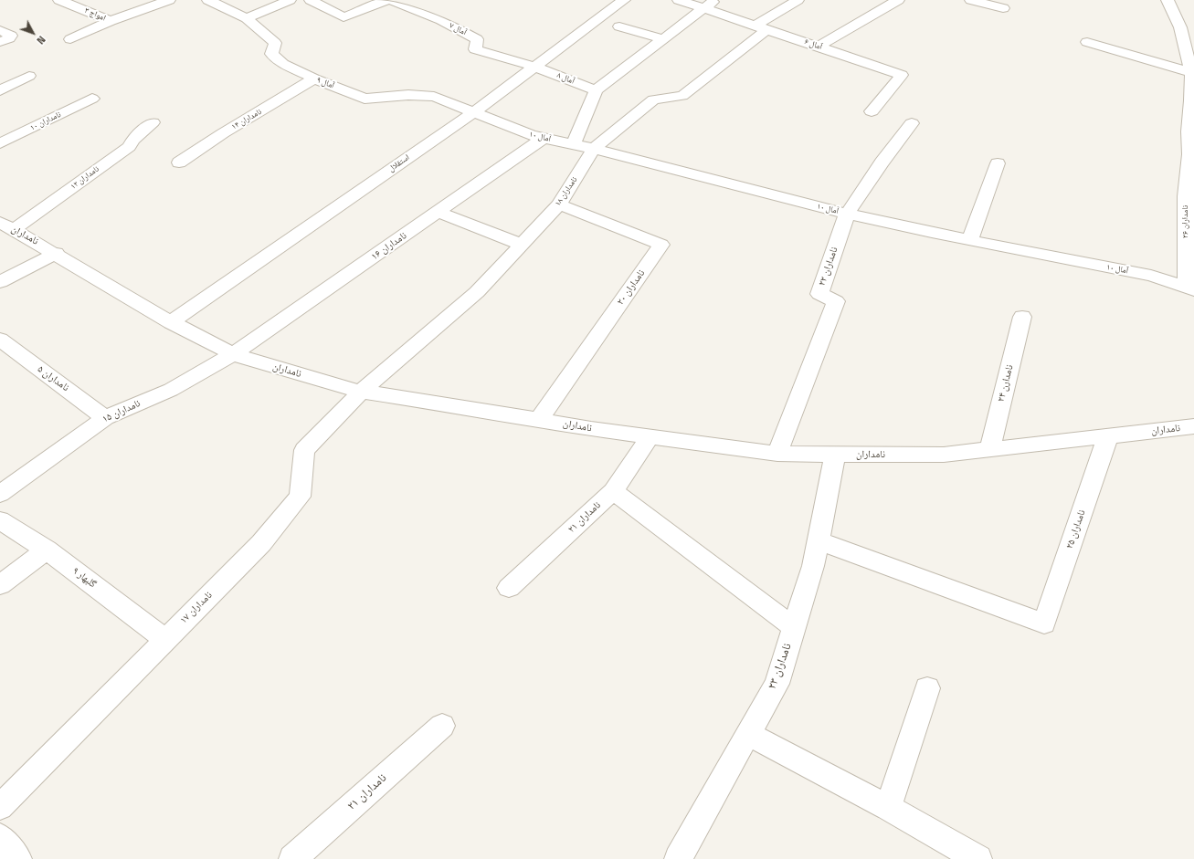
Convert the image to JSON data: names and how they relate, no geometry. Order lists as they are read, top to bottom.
{
  "streets": {
    "street": [
      "امواج ۳",
      "آمال ۷",
      "آمال ۶",
      "آمال ۸",
      "آمال ۹",
      "نامداران ۱۴",
      "نامداران ۱۰",
      "آمال ۱۰",
      "استقلال",
      "نامداران ۱۲",
      "نامداران ۱۸",
      "نامداران ۲۶",
      "نامداران",
      "نامداران ۱۶",
      "نامداران ۲۲",
      "نامداران ۲۰",
      "نامداران ۵",
      "نامدارن ۲۴",
      "نامداران ۱۵",
      "نامداران ۲۱",
      "نامداران ۲۵",
      "گلبهار ۹",
      "نامداران ۱۷",
      "نامداران ۲۳"
    ]
  },
  "crossings": [
    ["آمال ۷", "آمال ۸"],
    ["آمال ۷", "استقلال"],
    ["آمال ۶", "نامداران ۱۸"],
    ["آمال ۸", "استقلال"],
    ["آمال ۹", "نامداران ۱۴"],
    ["آمال ۹", "آمال ۱۰"],
    ["آمال ۹", "استقلال"],
    ["آمال ۱۰", "استقلال"],
    ["آمال ۱۰", "نامداران ۱۸"],
    ["آمال ۱۰", "نامداران ۲۶"],
    ["آمال ۱۰", "نامداران ۱۶"],
    ["آمال ۱۰", "نامداران ۲۲"],
    ["استقلال", "نامداران"],
    ["نامداران ۱۲", "نامداران"],
    ["نامداران ۱۸", "نامداران"],
    ["نامداران ۱۸", "نامداران ۲۰"],
    ["نامداران ۱۸", "نامداران ۱۷"],
    ["نامداران", "نامداران ۱۶"],
    ["نامداران", "نامداران ۲۲"],
    ["نامداران", "نامداران ۲۰"],
    ["نامداران", "نامدارن ۲۴"],
    ["نامداران", "نامداران ۱۵"],
    ["نامداران", "نامداران ۲۱"],
    ["نامداران", "نامداران ۲۵"],
    ["نامداران", "نامداران ۱۷"],
    ["نامداران", "نامداران ۲۳"],
    ["نامداران ۱۶", "نامداران ۱۵"],
    ["نامداران ۵", "نامداران ۱۵"],
    ["نامداران ۲۵", "نامداران ۲۳"],
    ["گلبهار ۹", "نامداران ۱۷"]
  ],
  "north": "bottom right"
}
